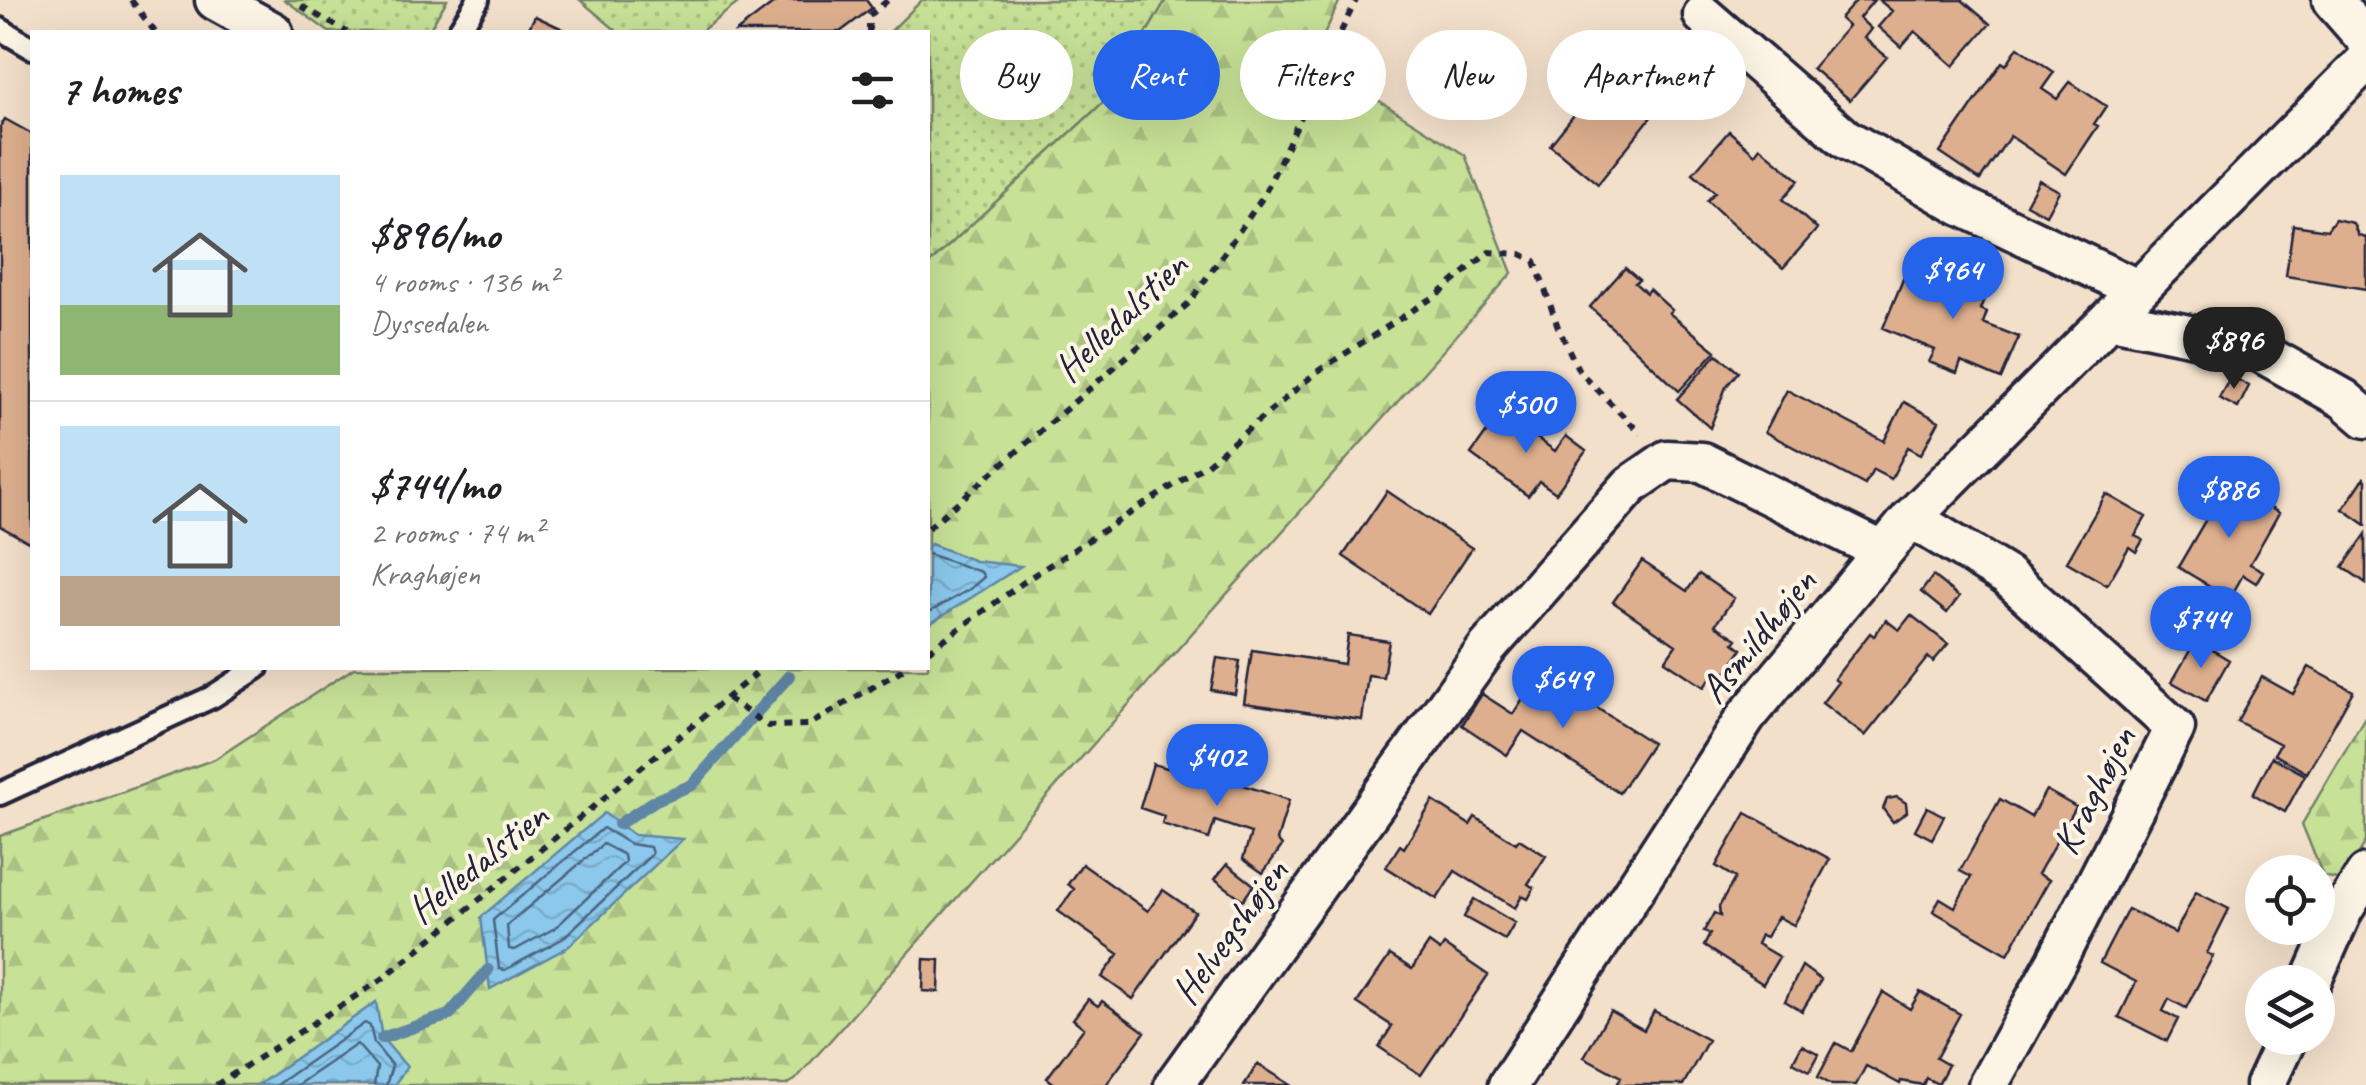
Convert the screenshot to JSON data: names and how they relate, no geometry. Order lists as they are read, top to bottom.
{
  "streets": {
    "street": ["Asmildhøjen", "Kraghøjen", "Helvegshøjen"],
    "path": ["Helledalstien"]
  },
  "crossings": [
    ["Asmildhøjen", "Kraghøjen"]
  ],
  "page": {
    "chip": [
      "Buy",
      "Rent",
      "Filters",
      "New",
      "Apartment"
    ],
    "heading": "7 homes",
    "list": [
      {
        "name": "$896/mo",
        "note": "4 rooms · 136 m² · Dyssedalen"
      },
      {
        "name": "$744/mo",
        "note": "2 rooms · 74 m² · Kraghøjen"
      }
    ],
    "price": [
      "$964",
      "$896",
      "$500",
      "$886",
      "$744",
      "$649",
      "$402"
    ]
  }
}
